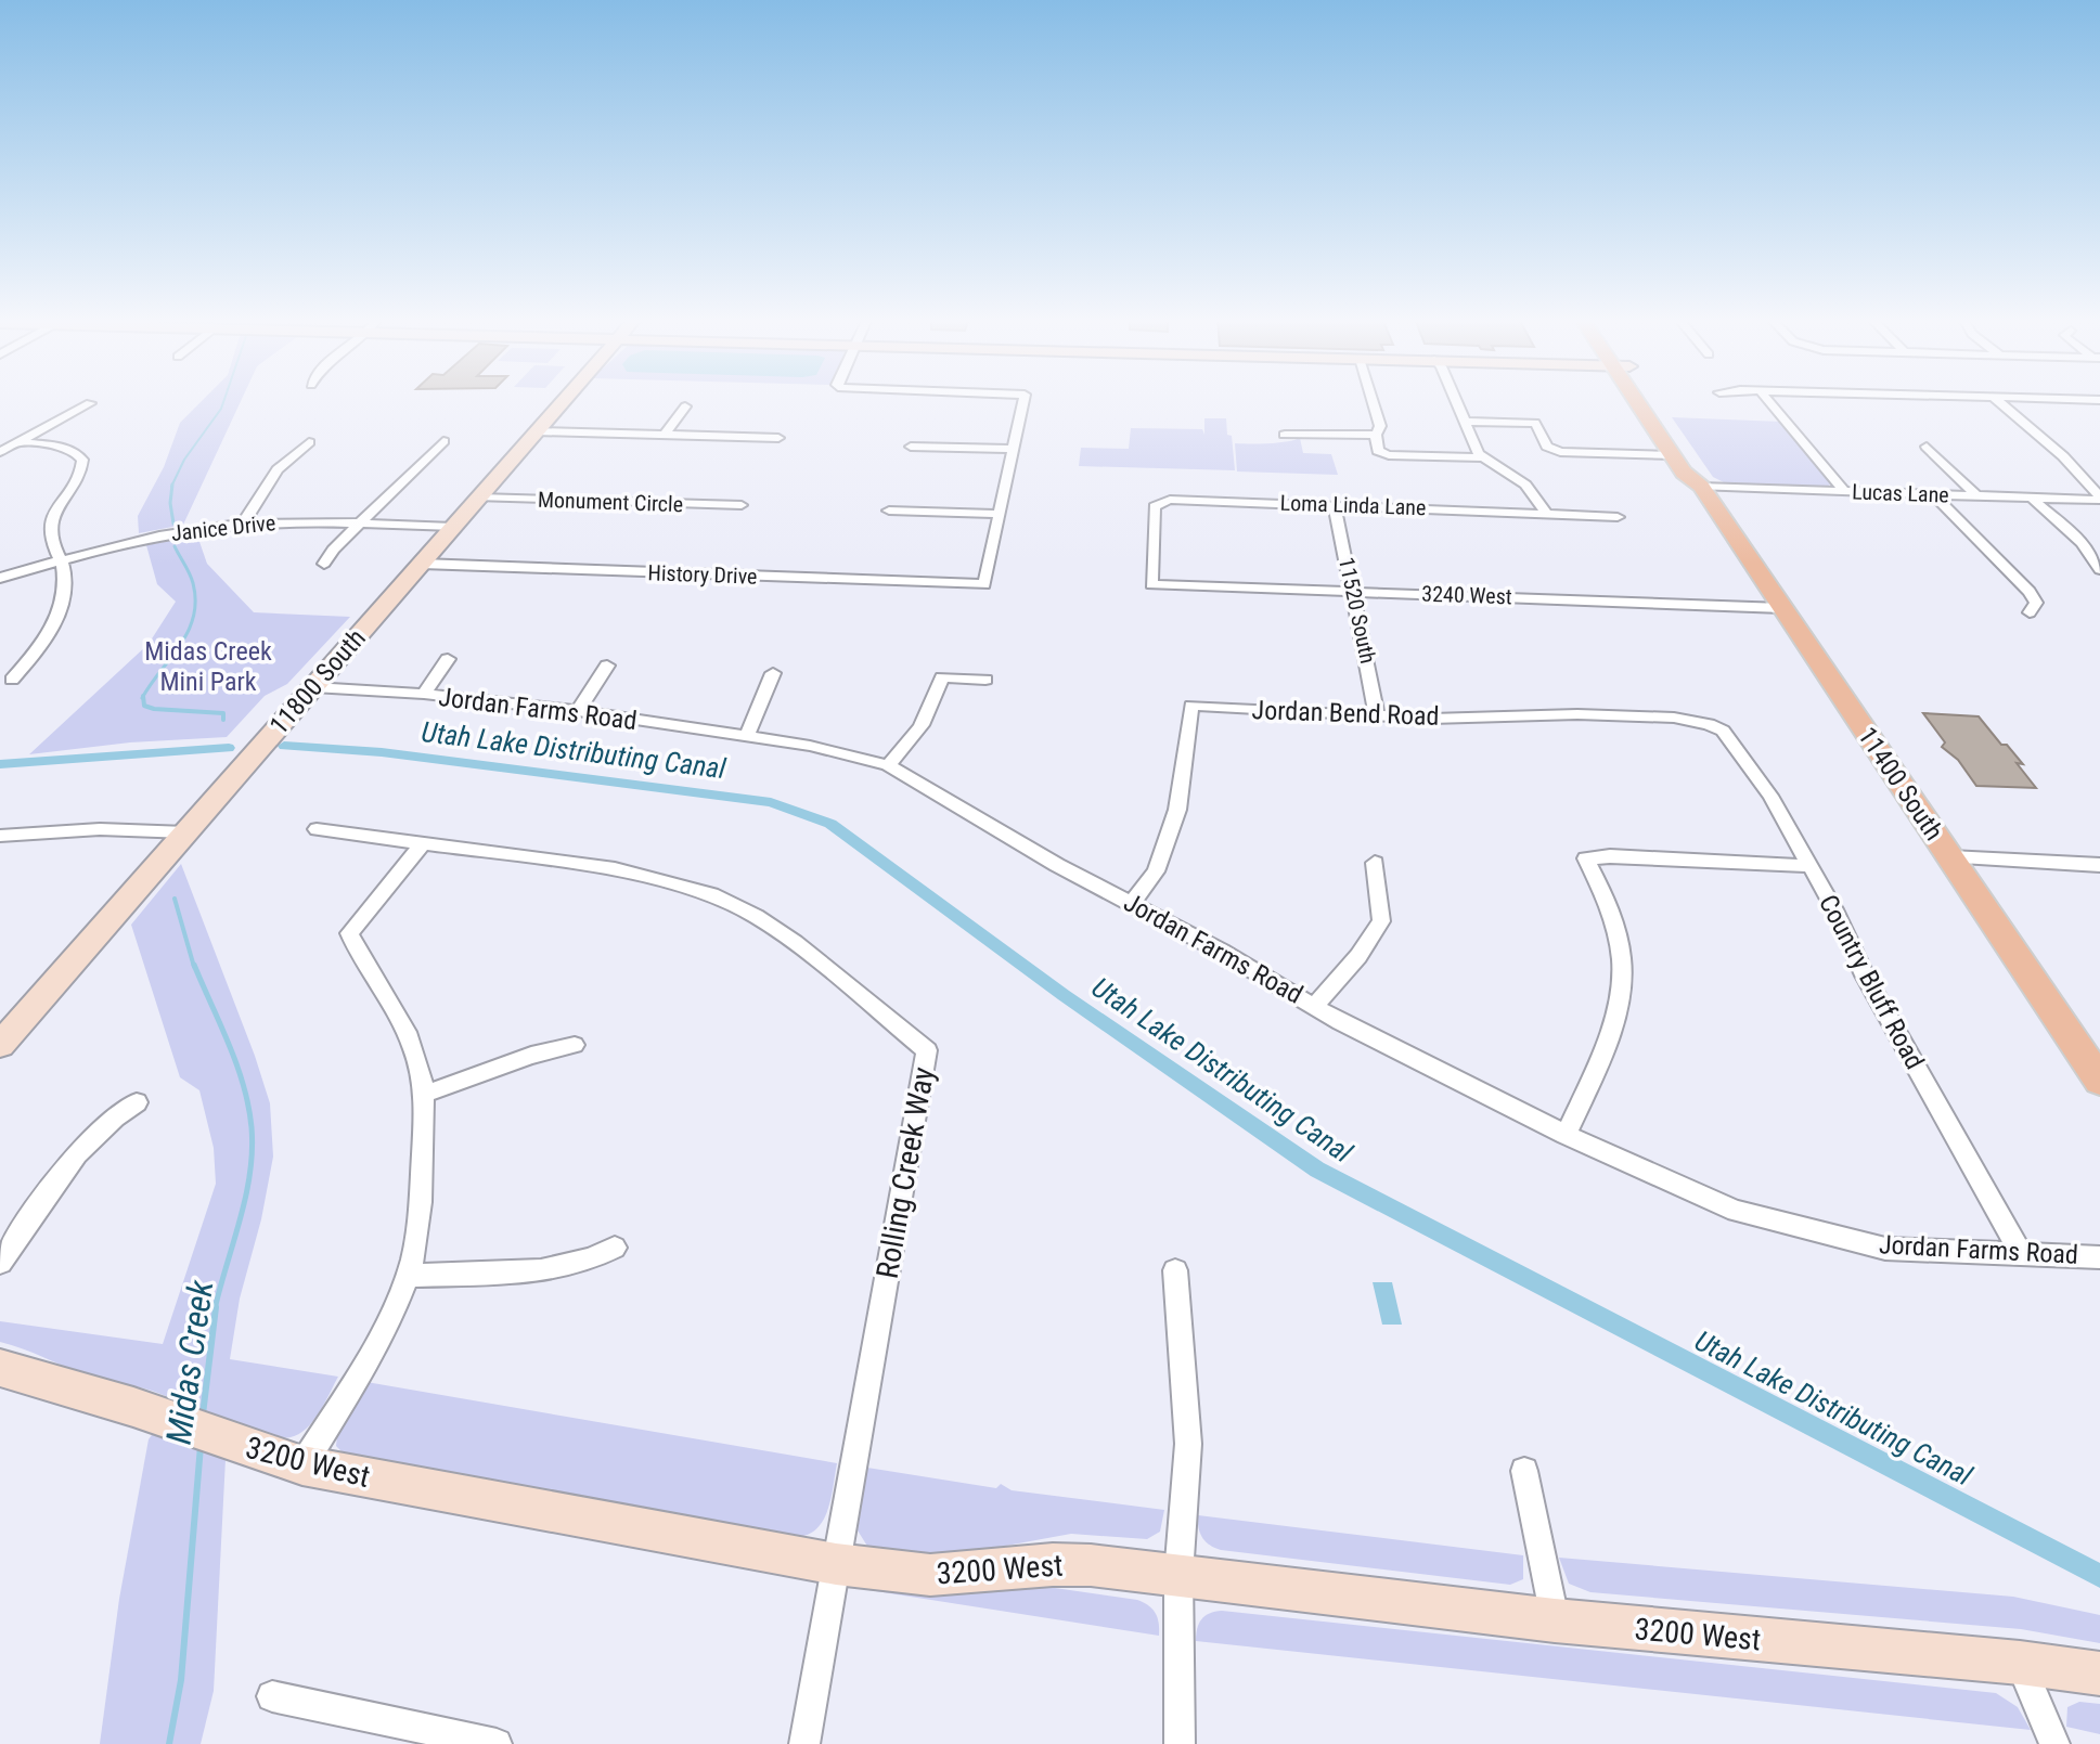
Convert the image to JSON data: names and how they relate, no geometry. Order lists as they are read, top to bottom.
{
  "streets": {
    "main road": ["11800 South", "11400 South", "3200 West"],
    "street": [
      "Lucas Lane",
      "Monument Circle",
      "Loma Linda Lane",
      "Janice Drive",
      "History Drive",
      "3240 West",
      "11520 South",
      "Jordan Farms Road",
      "Jordan Bend Road",
      "Country Bluff Road",
      "Rolling Creek Way"
    ]
  },
  "crossings": [
    ["Lucas Lane", "11400 South"],
    ["Monument Circle", "11800 South"],
    ["Loma Linda Lane", "3240 West"],
    ["Loma Linda Lane", "11520 South"],
    ["Janice Drive", "11800 South"],
    ["History Drive", "11800 South"],
    ["3240 West", "11520 South"],
    ["3240 West", "11400 South"],
    ["11520 South", "Jordan Bend Road"],
    ["11800 South", "Jordan Farms Road"],
    ["Jordan Farms Road", "Jordan Bend Road"],
    ["Jordan Farms Road", "Country Bluff Road"],
    ["Jordan Bend Road", "Country Bluff Road"],
    ["Rolling Creek Way", "3200 West"]
  ],
  "water": ["Utah Lake Distributing Canal", "Midas Creek"],
  "parks": ["Midas Creek Mini Park"]
}
